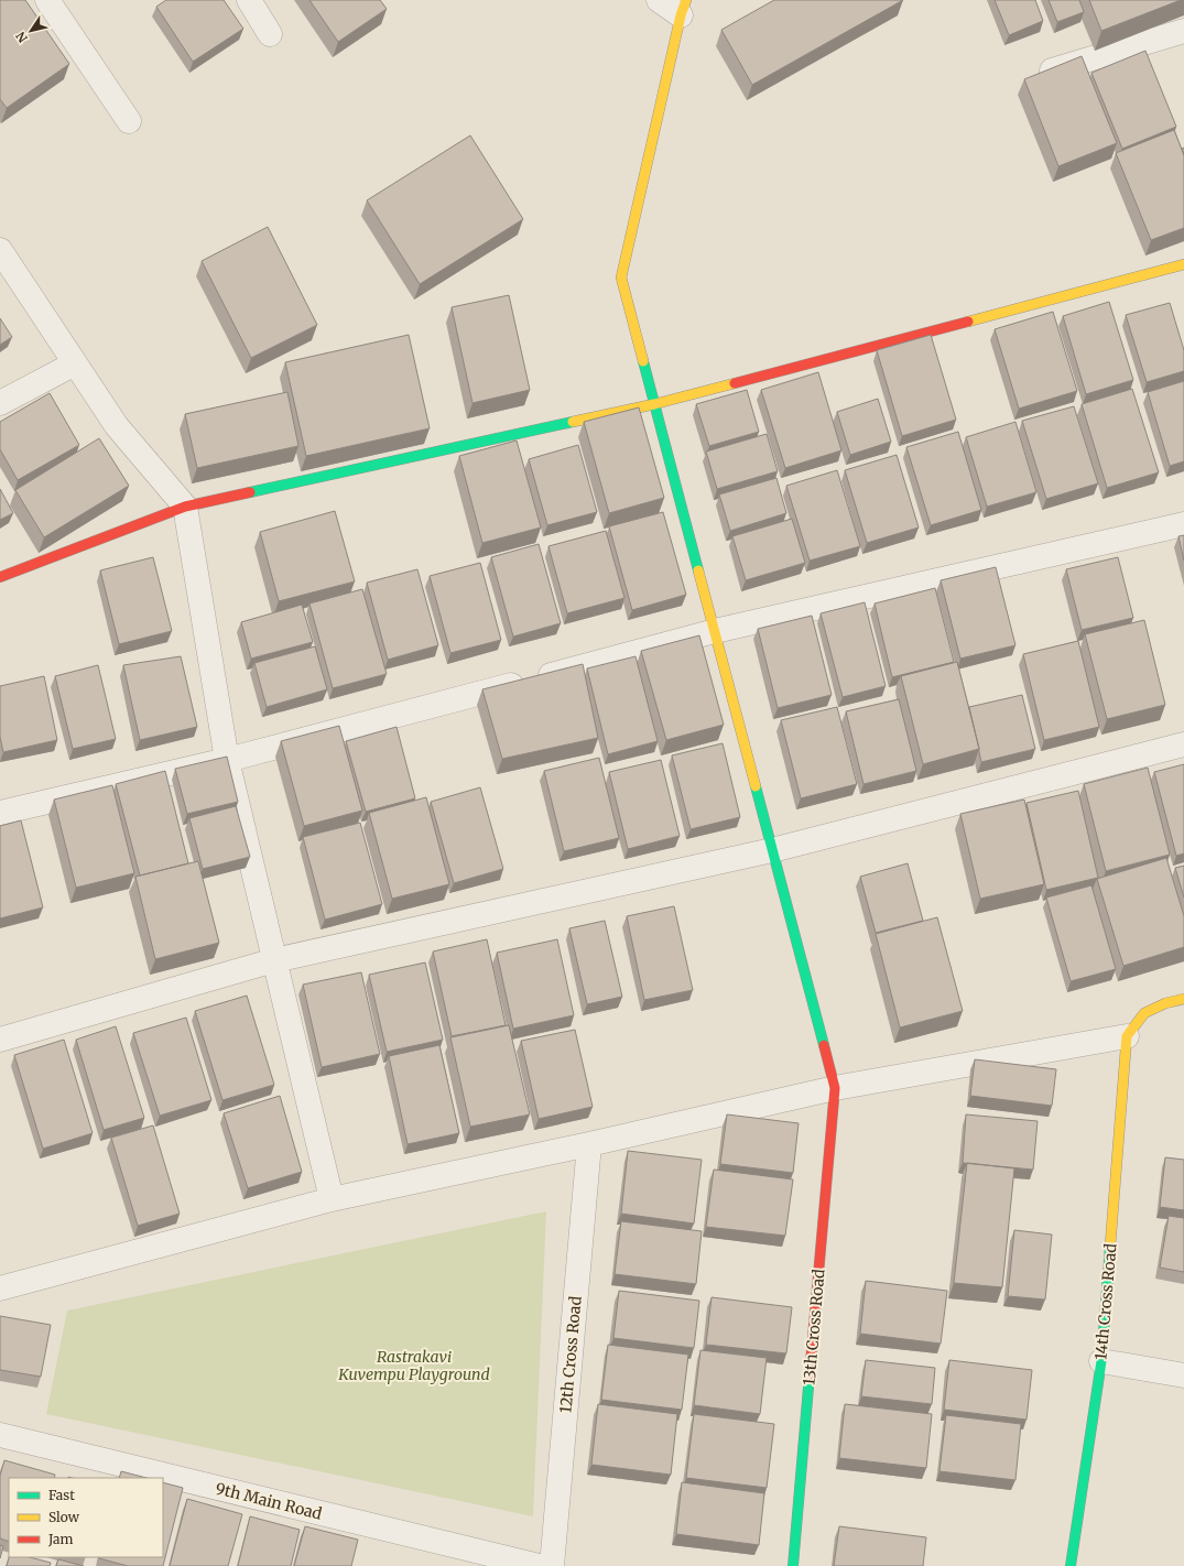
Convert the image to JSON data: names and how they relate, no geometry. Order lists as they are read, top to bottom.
{
  "streets": {
    "street": [
      "14th Cross Road",
      "13th Cross Road",
      "12th Cross Road",
      "9th Main Road"
    ]
  },
  "parks": ["Rastrakavi Kuvempu Playground"],
  "legend": ["Fast", "Slow", "Jam"],
  "north": "bottom left"
}
